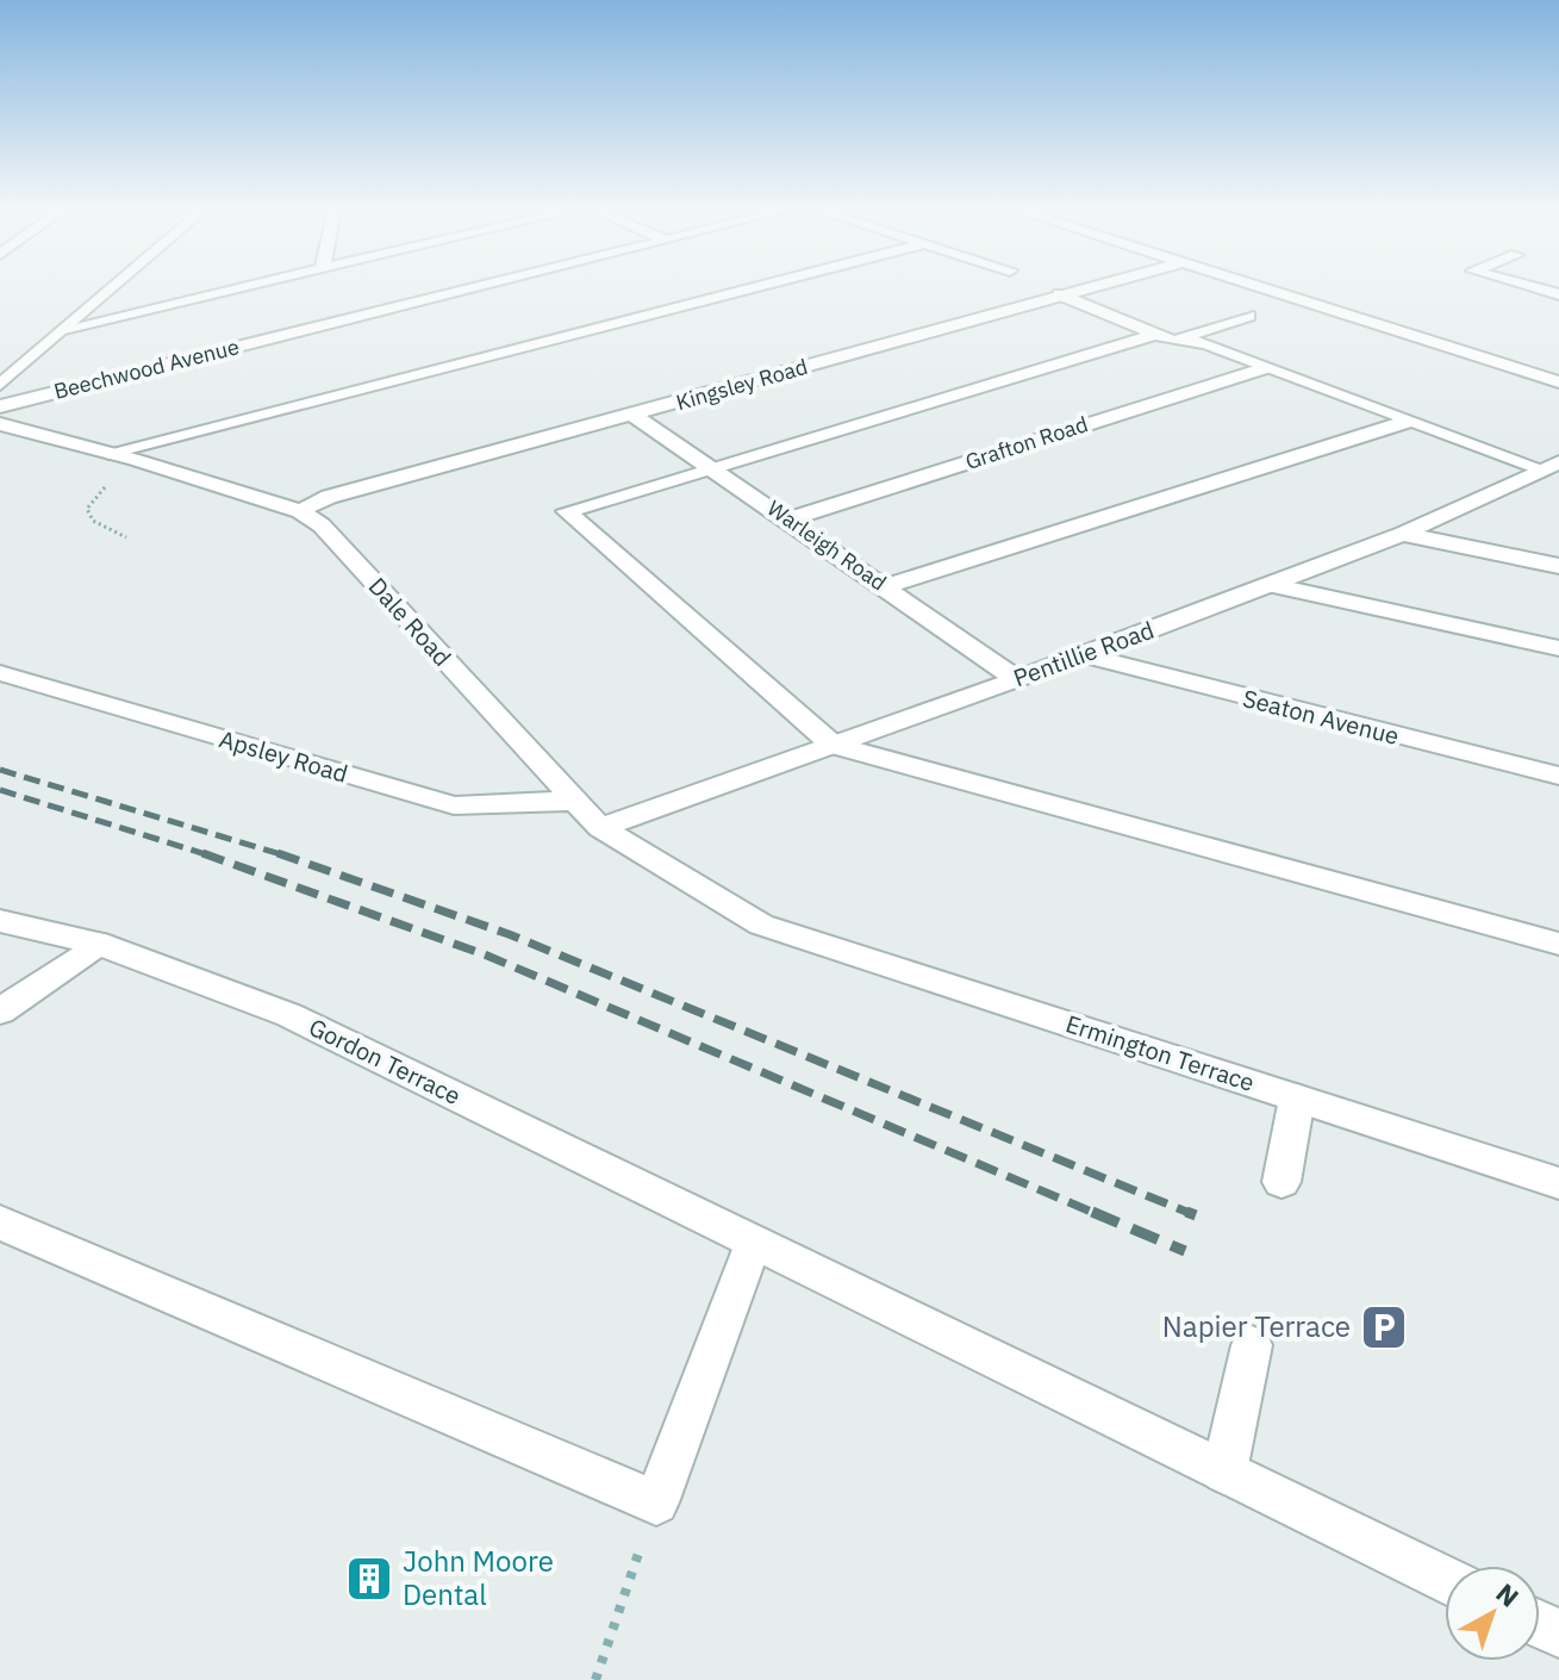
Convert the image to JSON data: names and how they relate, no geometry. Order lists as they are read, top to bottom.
{
  "streets": {
    "street": [
      "Beechwood Avenue",
      "Kingsley Road",
      "Grafton Road",
      "Warleigh Road",
      "Dale Road",
      "Pentillie Road",
      "Seaton Avenue",
      "Apsley Road",
      "Ermington Terrace",
      "Gordon Terrace"
    ]
  },
  "crossings": [
    ["Kingsley Road", "Warleigh Road"],
    ["Kingsley Road", "Dale Road"],
    ["Grafton Road", "Warleigh Road"],
    ["Warleigh Road", "Pentillie Road"],
    ["Dale Road", "Pentillie Road"],
    ["Dale Road", "Apsley Road"],
    ["Dale Road", "Ermington Terrace"],
    ["Pentillie Road", "Seaton Avenue"]
  ],
  "places": {
    "parking": ["Napier Terrace"],
    "building": ["John Moore Dental"]
  },
  "north": "top right"
}
